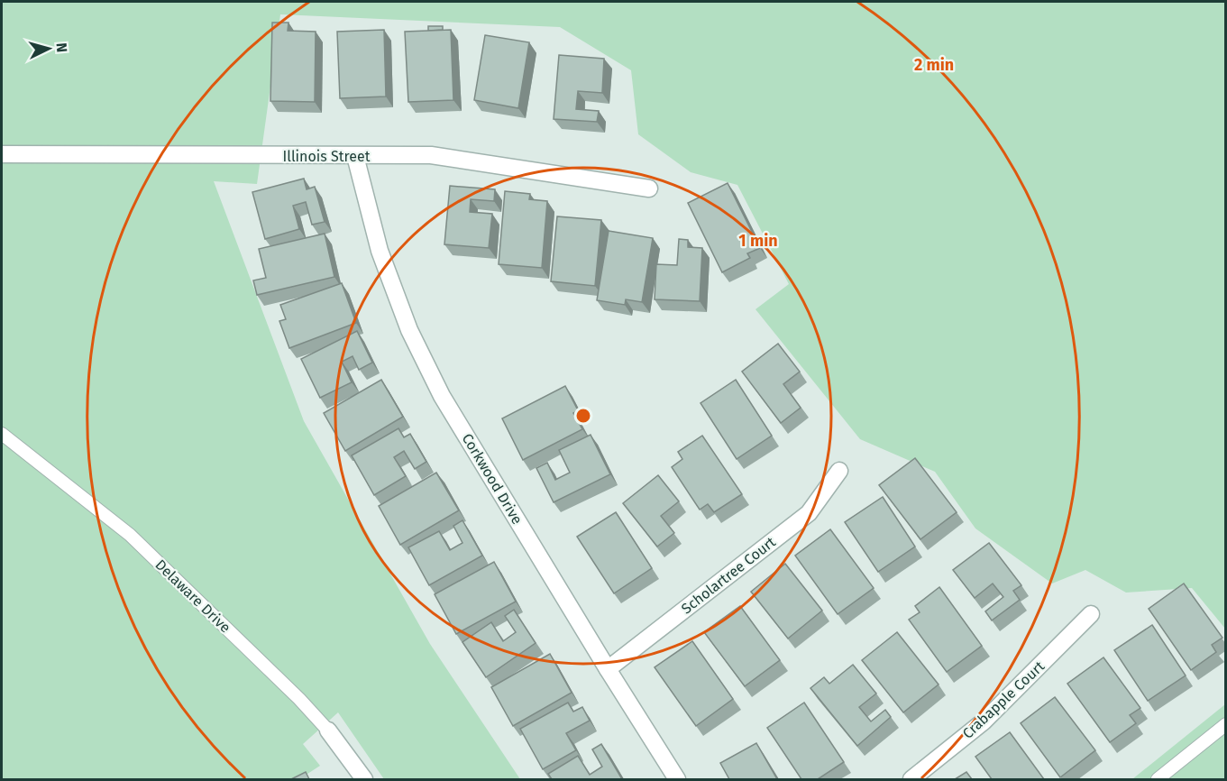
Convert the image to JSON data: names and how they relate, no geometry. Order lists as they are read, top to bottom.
{
  "streets": {
    "street": [
      "Illinois Street",
      "Corkwood Drive",
      "Scholartree Court",
      "Delaware Drive",
      "Crabapple Court"
    ]
  },
  "crossings": [
    ["Illinois Street", "Corkwood Drive"],
    ["Corkwood Drive", "Scholartree Court"]
  ],
  "north": "right",
  "rings": ["2 min", "1 min"]
}
